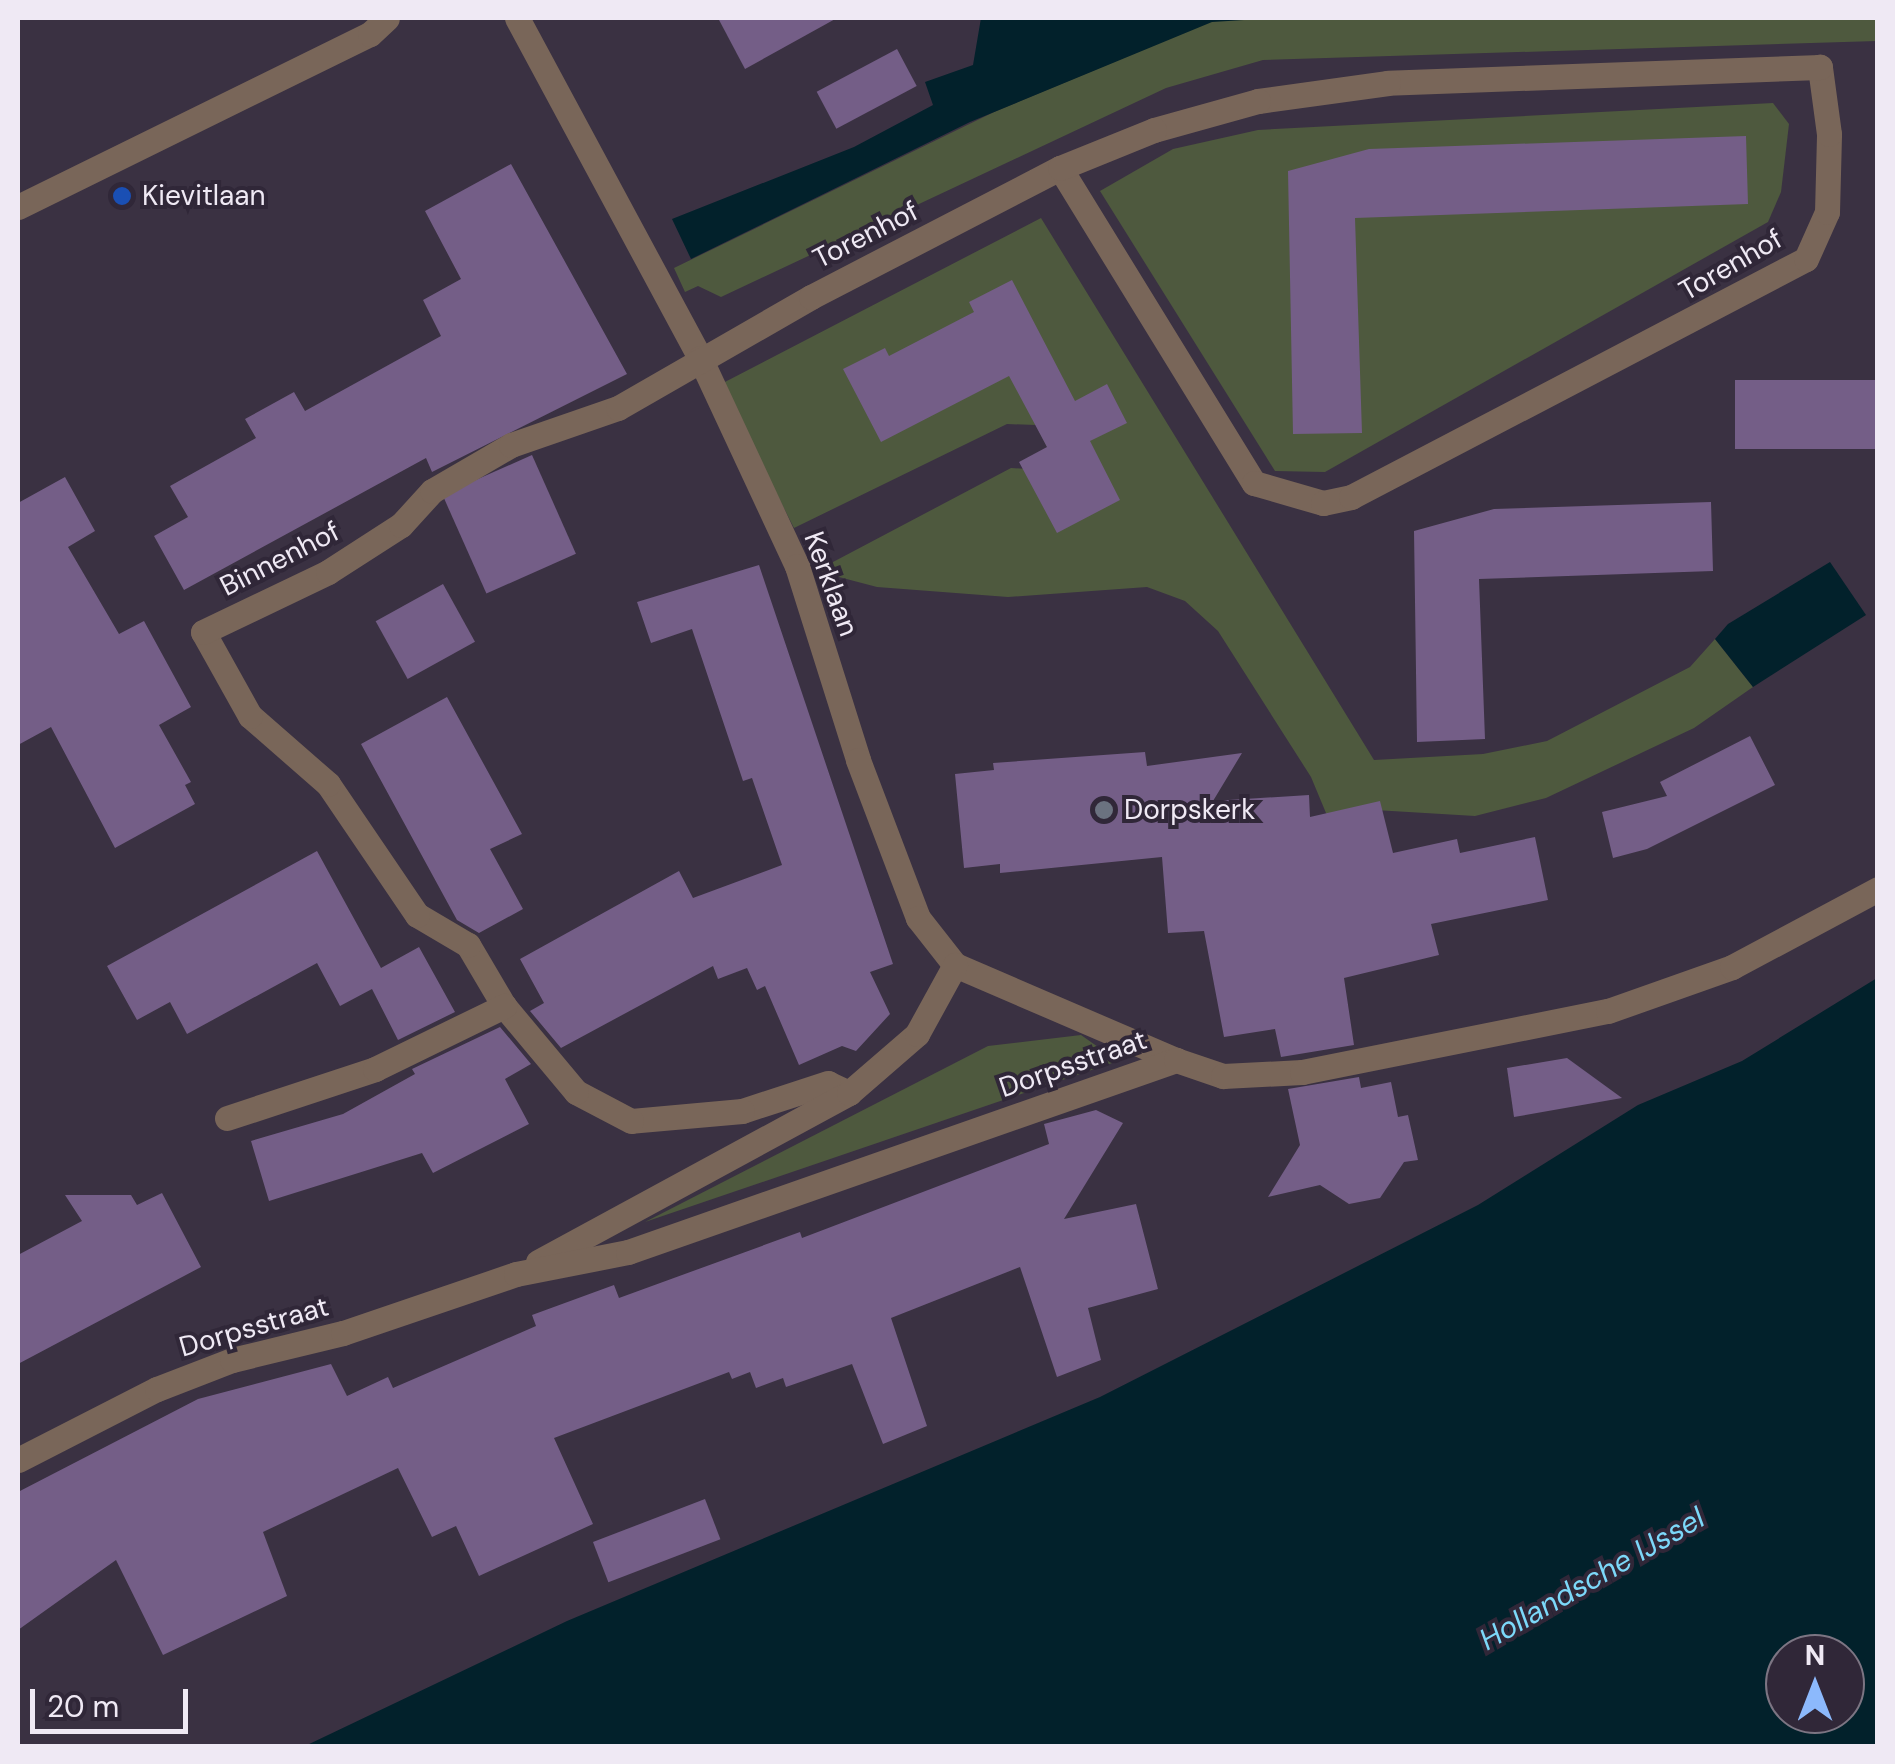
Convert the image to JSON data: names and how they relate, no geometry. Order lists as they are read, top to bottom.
{
  "streets": {
    "street": [
      "Torenhof",
      "Binnenhof",
      "Kerklaan",
      "Dorpsstraat"
    ]
  },
  "crossings": [
    ["Torenhof", "Binnenhof"],
    ["Torenhof", "Kerklaan"],
    ["Binnenhof", "Kerklaan"],
    ["Binnenhof", "Dorpsstraat"],
    ["Kerklaan", "Dorpsstraat"]
  ],
  "water": ["Hollandsche IJssel"],
  "places": ["Kievitlaan", "Dorpskerk"],
  "scale_bar": "20 m",
  "north": "top"
}
